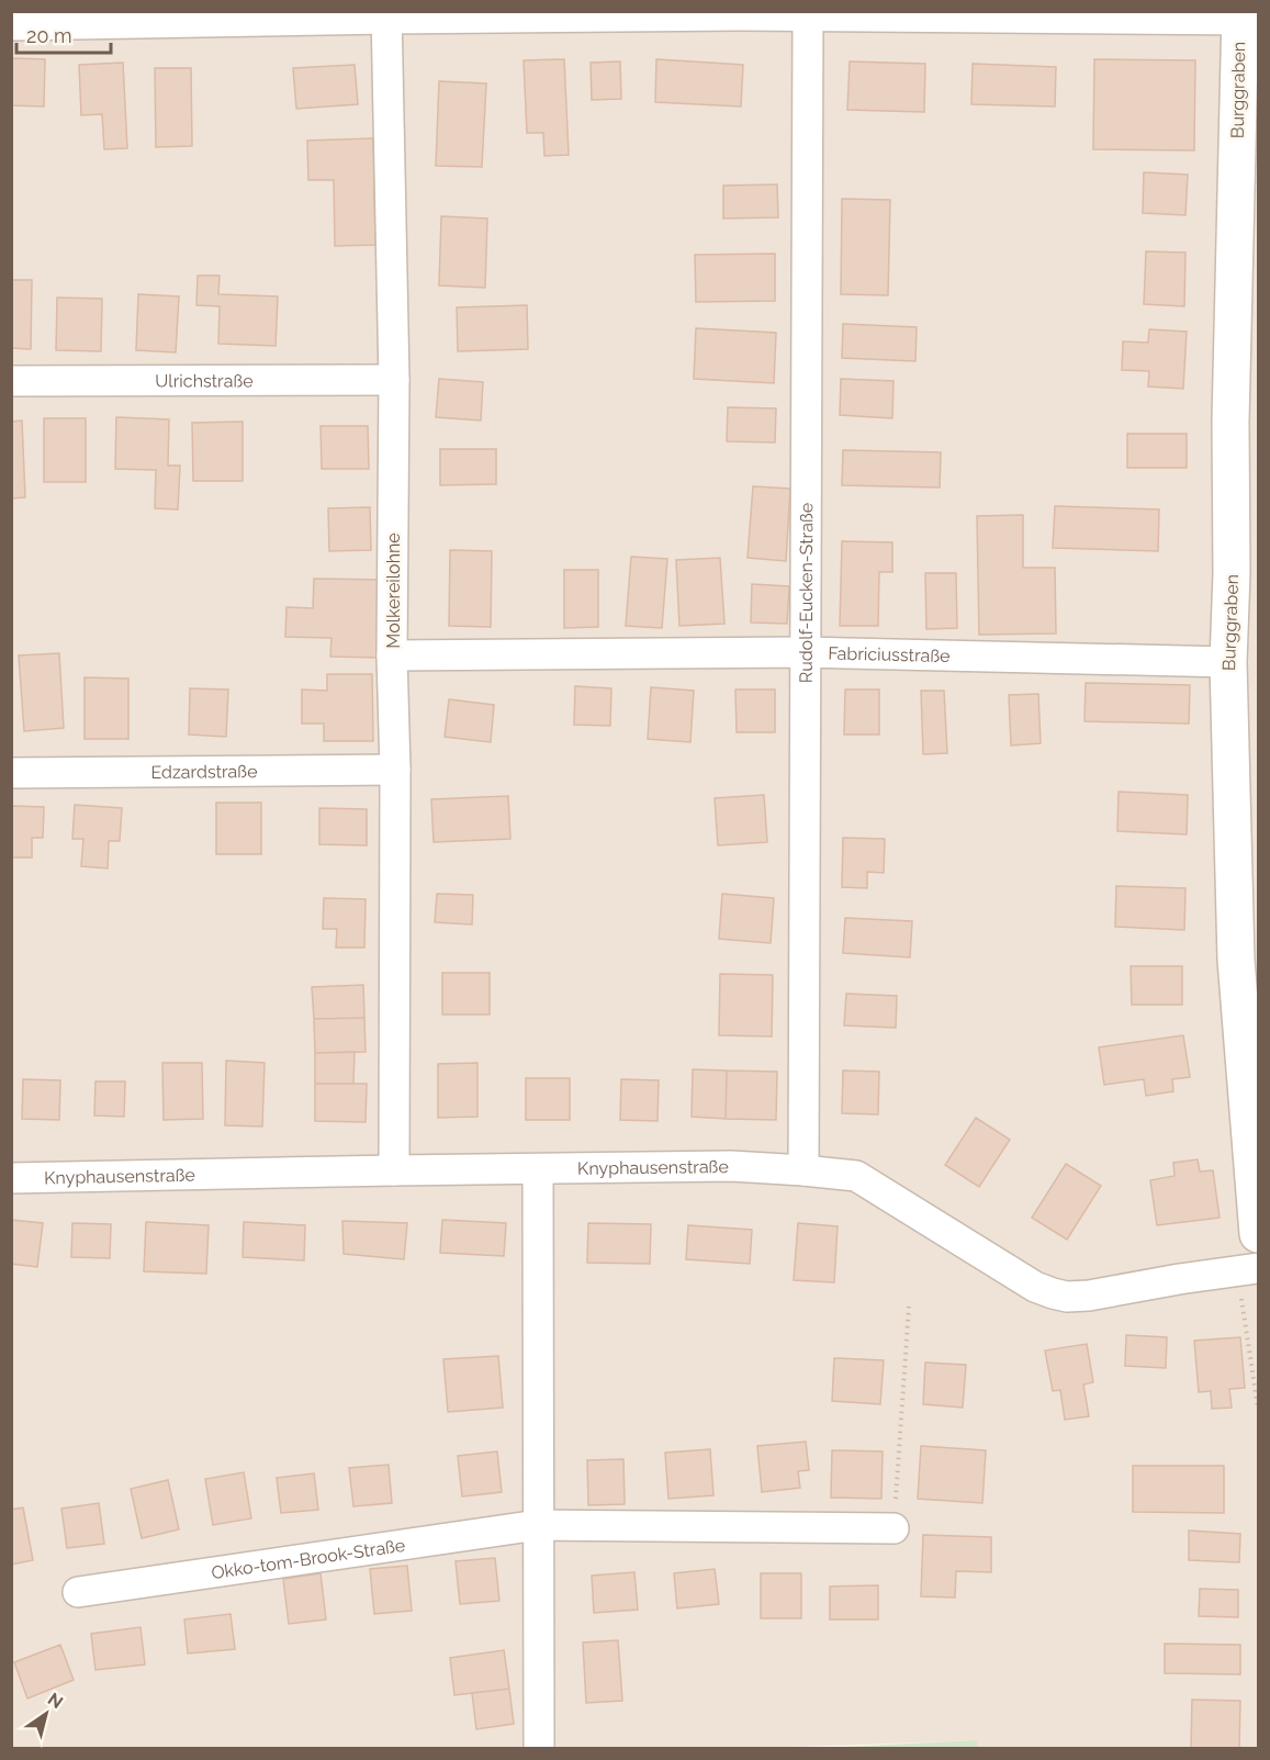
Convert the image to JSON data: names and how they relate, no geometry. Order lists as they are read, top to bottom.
{
  "streets": {
    "main road": ["Burggraben"],
    "street": [
      "Ulrichstraße",
      "Molkereilohne",
      "Rudolf-Eucken-Straße",
      "Fabriciusstraße",
      "Edzardstraße",
      "Knyphausenstraße",
      "Okko-tom-Brook-Straße"
    ]
  },
  "crossings": [
    ["Burggraben", "Fabriciusstraße"],
    ["Ulrichstraße", "Molkereilohne"],
    ["Molkereilohne", "Fabriciusstraße"],
    ["Molkereilohne", "Edzardstraße"],
    ["Molkereilohne", "Knyphausenstraße"],
    ["Rudolf-Eucken-Straße", "Fabriciusstraße"],
    ["Rudolf-Eucken-Straße", "Knyphausenstraße"]
  ],
  "scale_bar": "20 m",
  "north": "top right"
}
